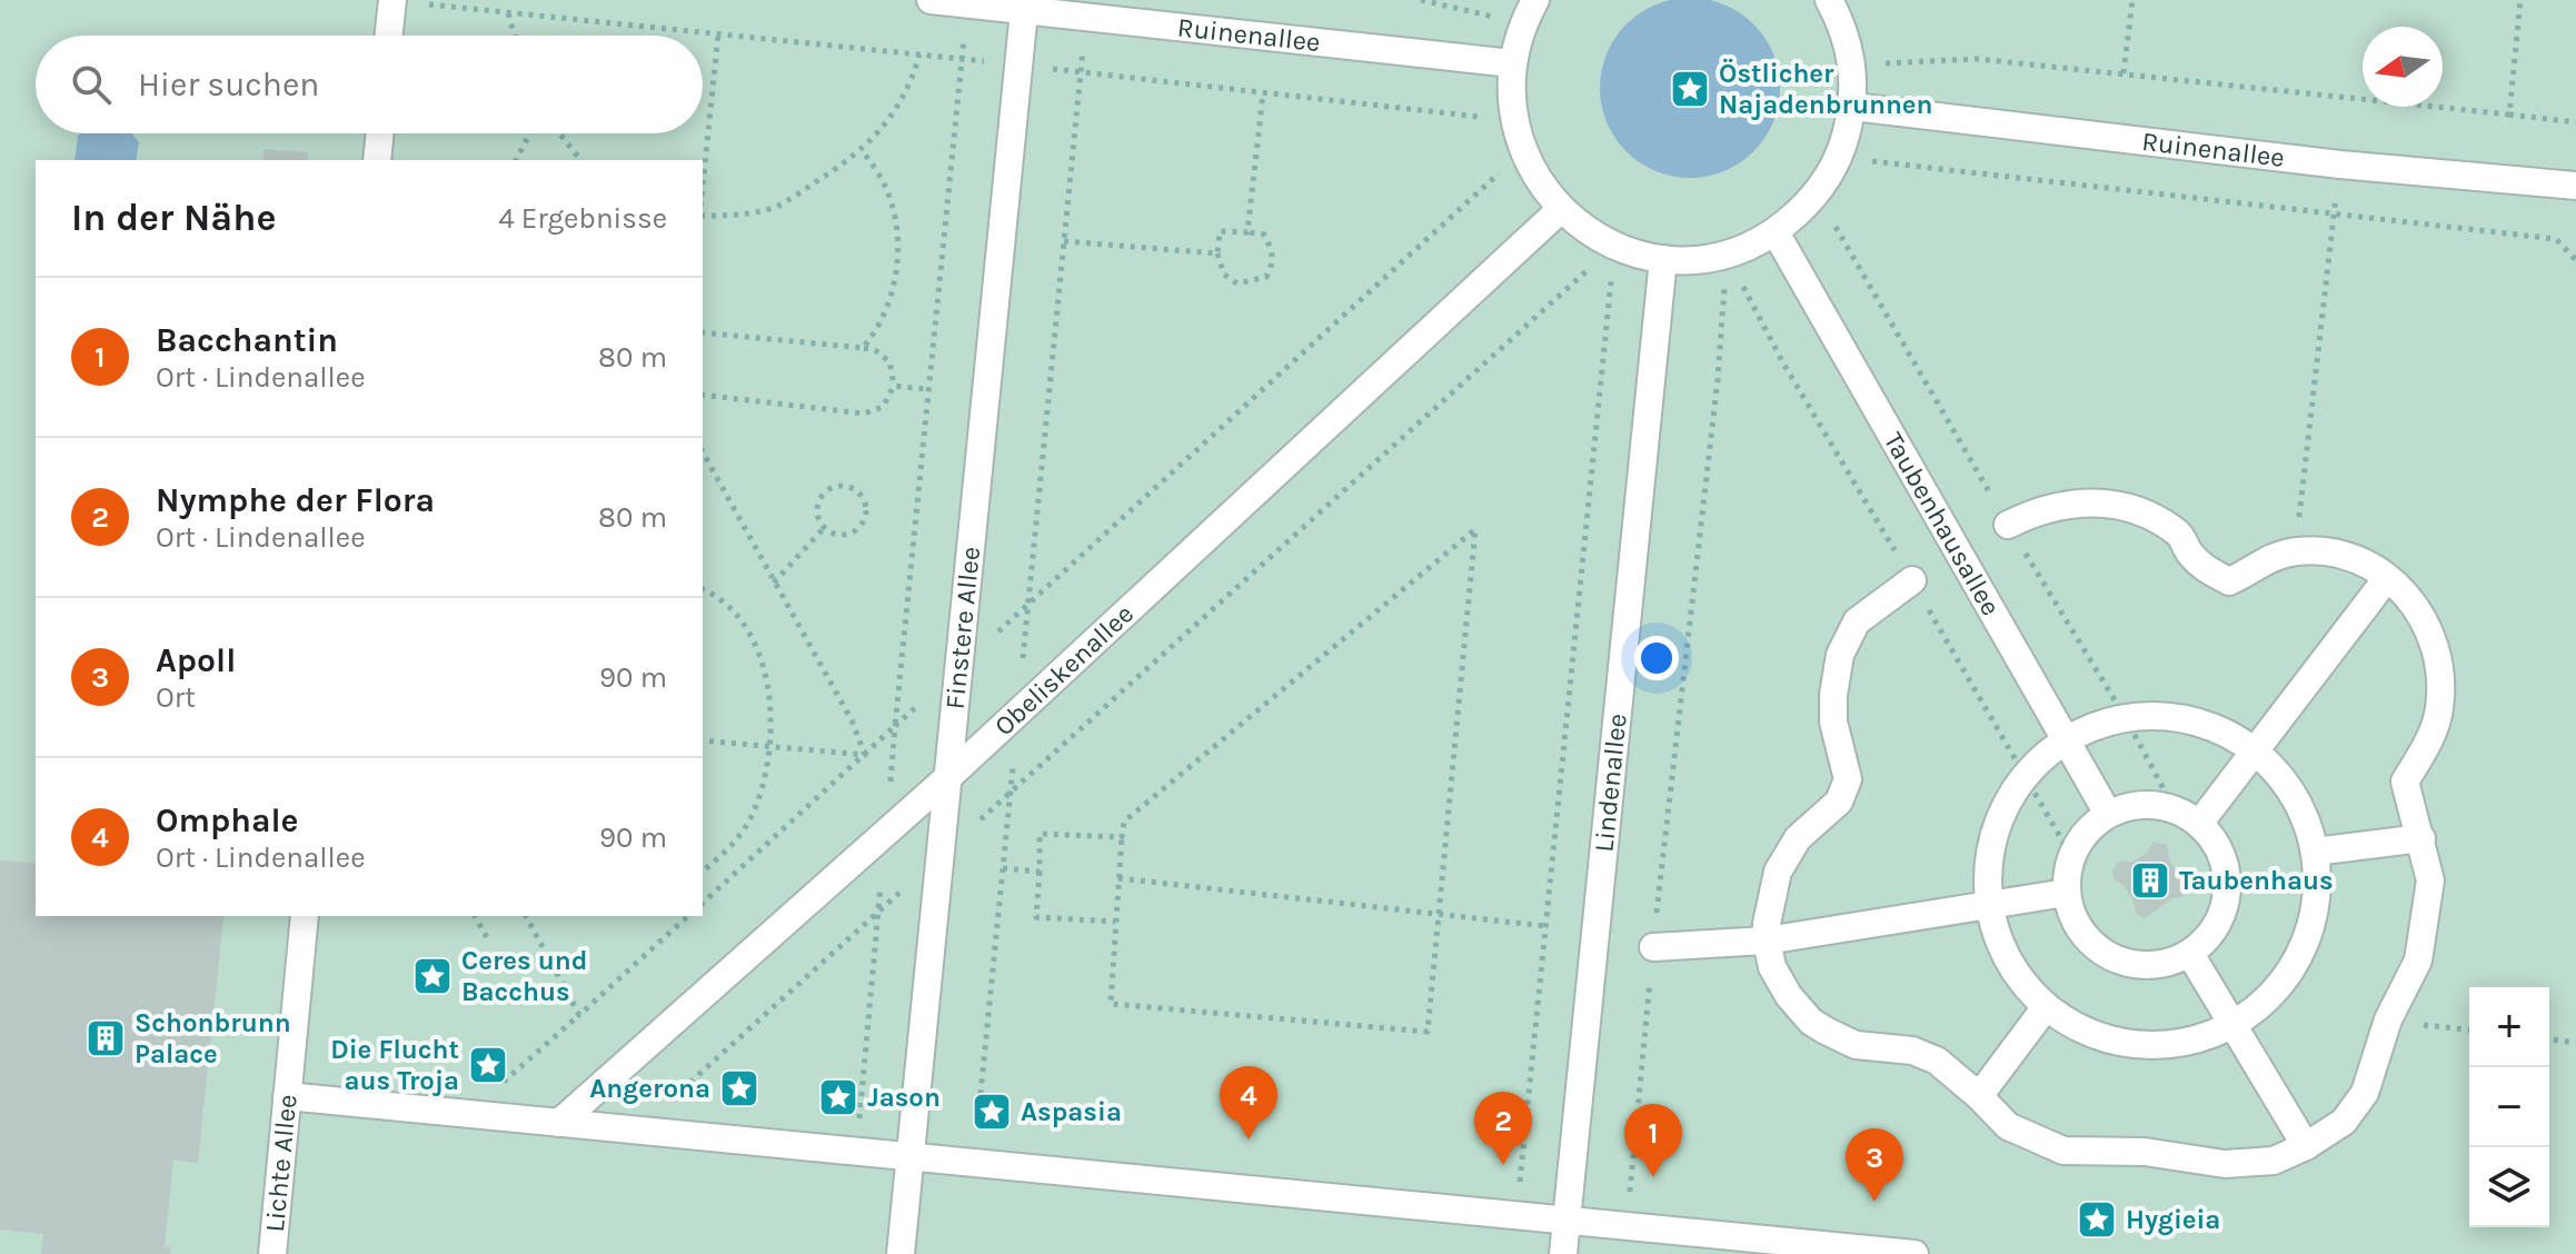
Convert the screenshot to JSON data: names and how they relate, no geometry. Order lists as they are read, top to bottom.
{
  "streets": {
    "street": [
      "Ruinenallee",
      "Taubenhausallee",
      "Finstere Allee",
      "Obeliskenallee",
      "Lindenallee",
      "Lichte Allee"
    ]
  },
  "crossings": [
    ["Ruinenallee", "Finstere Allee"],
    ["Finstere Allee", "Obeliskenallee"]
  ],
  "places": {
    "place": [
      "Östlicher Najadenbrunnen",
      "Ceres und Bacchus",
      "Die Flucht aus Troja",
      "Angerona",
      "Jason",
      "Aspasia",
      "Hygieia"
    ],
    "building": ["Taubenhaus", "Schonbrunn Palace"]
  },
  "north": "left",
  "page": {
    "search": "Hier suchen",
    "heading": ["In der Nähe", "4 Ergebnisse"],
    "list": [
      {
        "mark": "1",
        "name": "Bacchantin",
        "note": "Ort · Lindenallee",
        "value": "80 m"
      },
      {
        "mark": "2",
        "name": "Nymphe der Flora",
        "note": "Ort · Lindenallee",
        "value": "80 m"
      },
      {
        "mark": "3",
        "name": "Apoll",
        "note": "Ort",
        "value": "90 m"
      },
      {
        "mark": "4",
        "name": "Omphale",
        "note": "Ort · Lindenallee",
        "value": "90 m"
      }
    ],
    "map_buttons": ["+", "−"],
    "pins": [
      "4",
      "2",
      "1",
      "3"
    ]
  }
}
